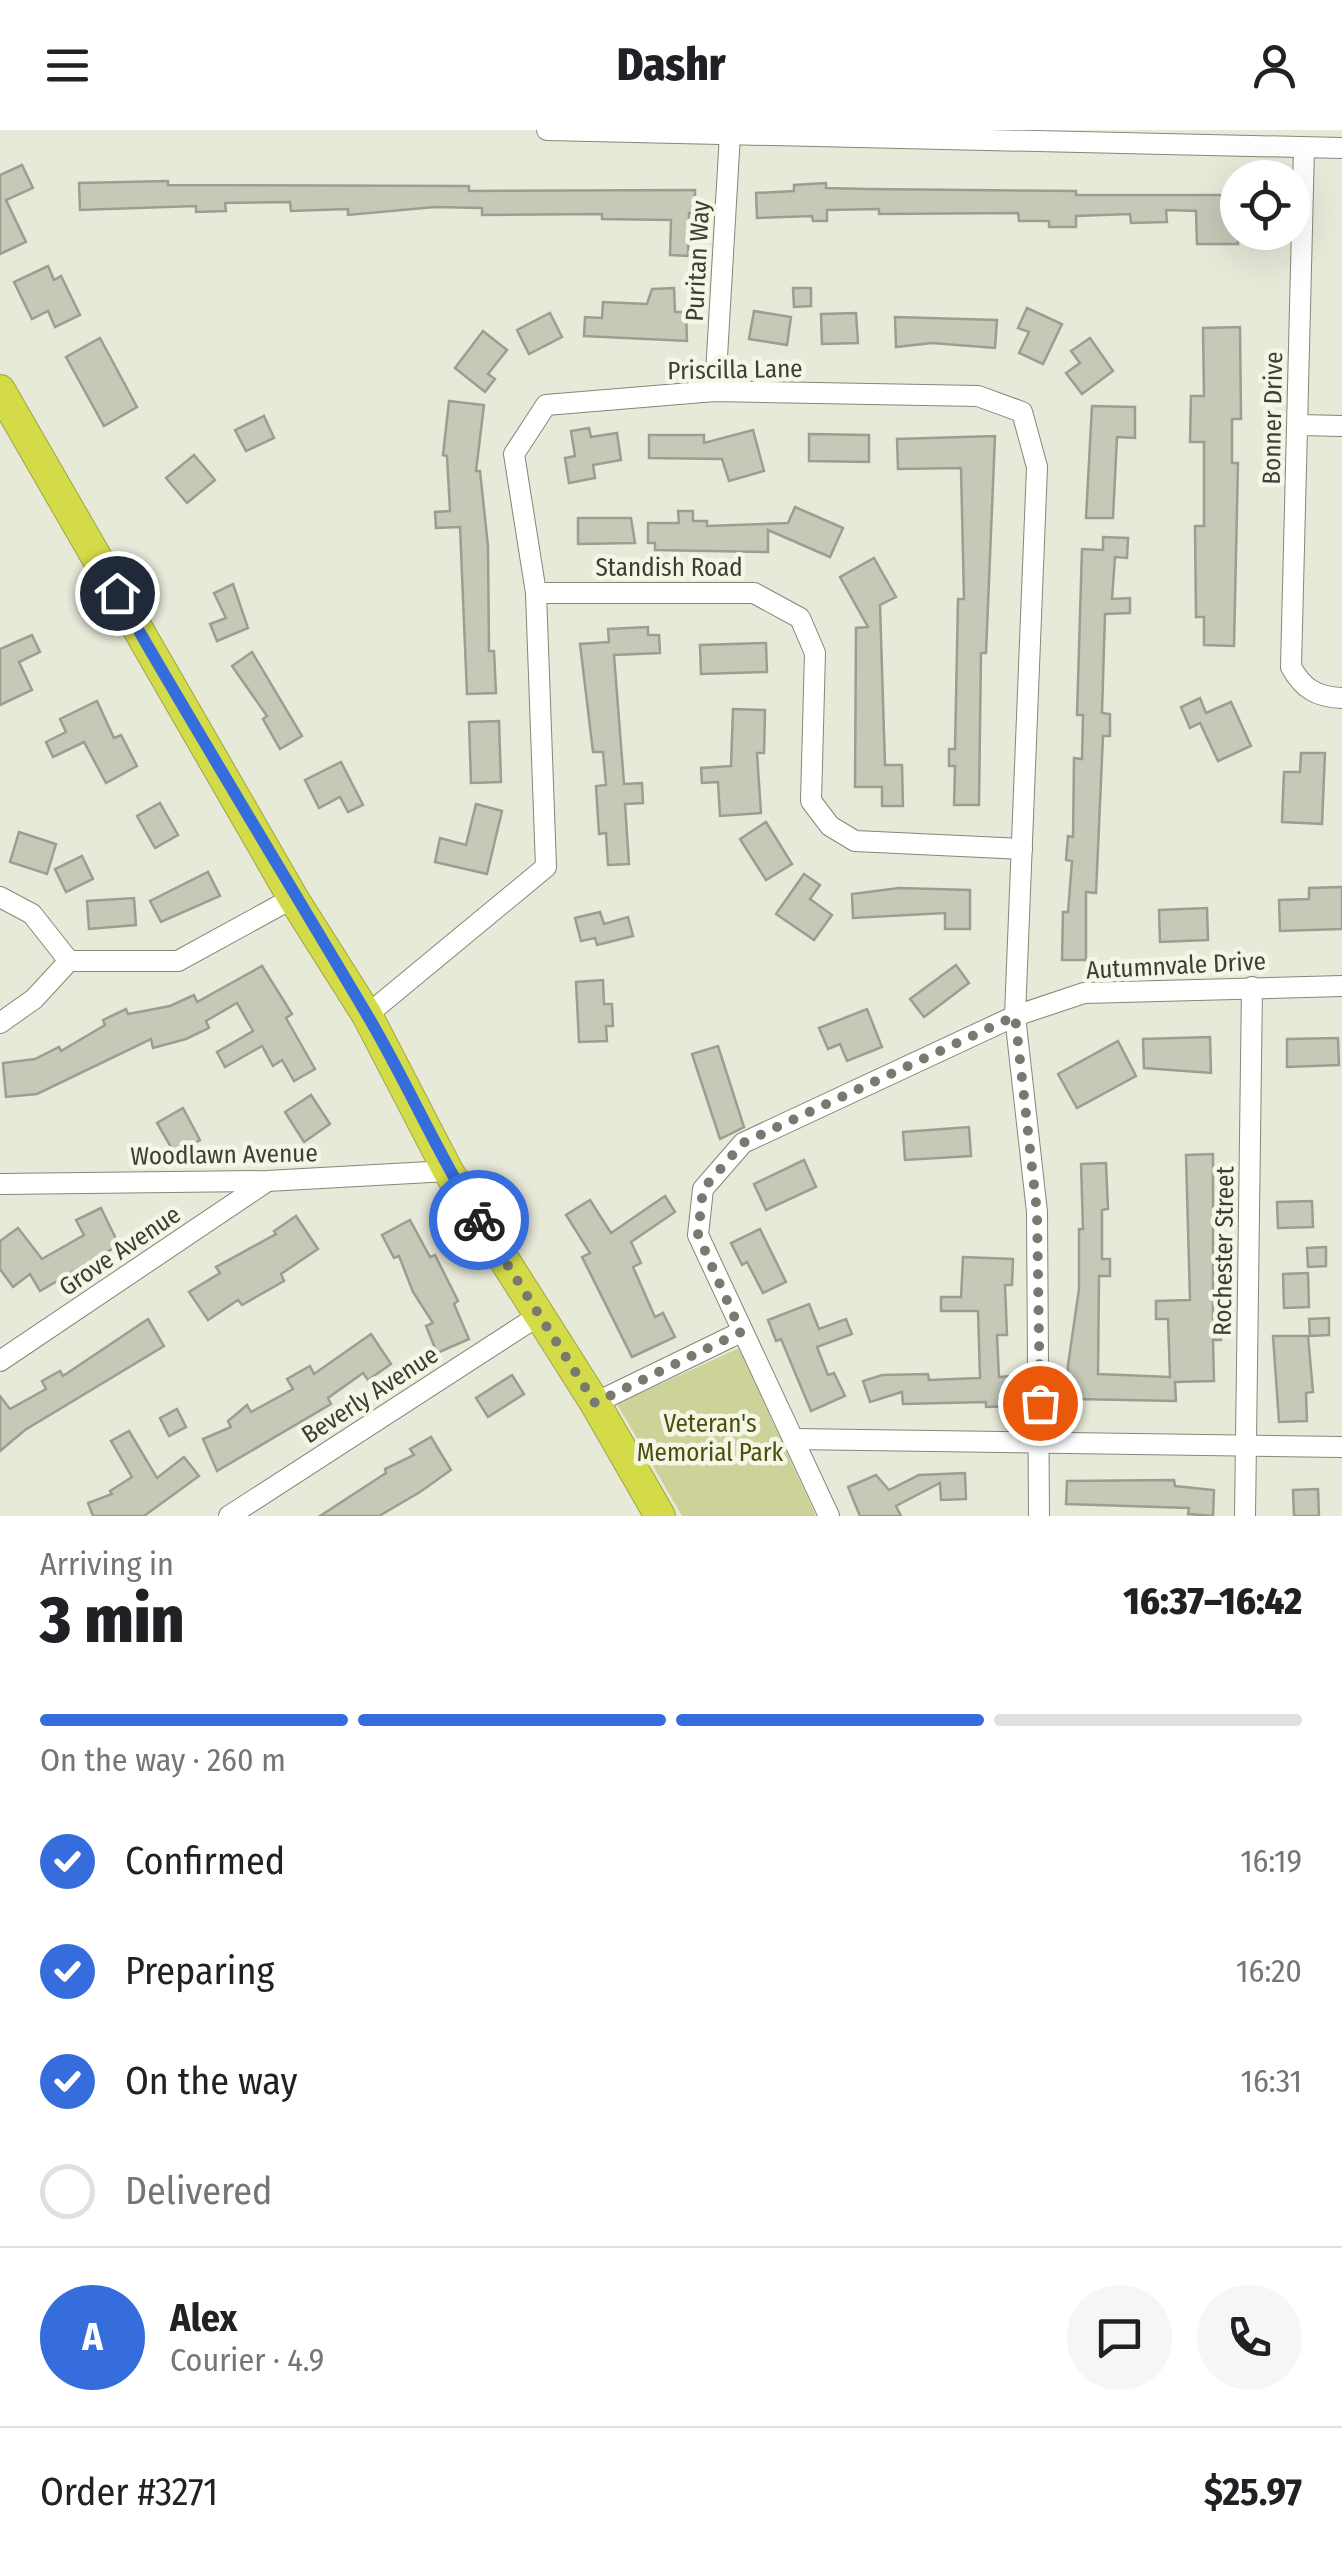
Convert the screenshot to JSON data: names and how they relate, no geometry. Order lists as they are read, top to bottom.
{
  "streets": {
    "street": [
      "Puritan Way",
      "Priscilla Lane",
      "Bonner Drive",
      "Standish Road",
      "Autumnvale Drive",
      "Woodlawn Avenue",
      "Grove Avenue",
      "Rochester Street",
      "Beverly Avenue"
    ]
  },
  "crossings": [
    ["Puritan Way", "Priscilla Lane"],
    ["Priscilla Lane", "Standish Road"],
    ["Priscilla Lane", "Autumnvale Drive"],
    ["Autumnvale Drive", "Rochester Street"],
    ["Woodlawn Avenue", "Grove Avenue"]
  ],
  "parks": ["Veteran's Memorial Park"],
  "page": {
    "header": "Dashr",
    "heading": ["3 min", "Arriving in", "16:37–16:42"],
    "panel": [
      "Alex",
      "Courier · 4.9",
      "Order #3271",
      "$25.97"
    ],
    "bar": "On the way · 260 m",
    "list": [
      ["Confirmed", "16:19"],
      ["Preparing", "16:20"],
      ["On the way", "16:31"],
      "Delivered"
    ],
    "round": "A"
  }
}
